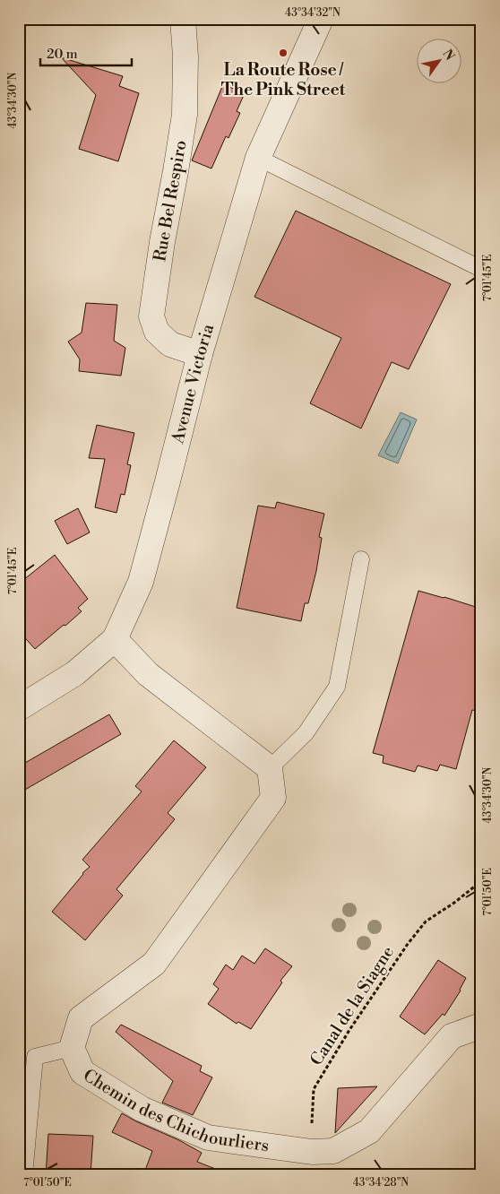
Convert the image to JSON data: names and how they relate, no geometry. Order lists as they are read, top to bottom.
{
  "streets": {
    "street": ["Rue Bel Respiro", "Avenue Victoria", "Chemin des Chichourliers"],
    "path": ["Canal de la Siagne"]
  },
  "crossings": [
    ["Rue Bel Respiro", "Avenue Victoria"],
    ["Canal de la Siagne", "Chemin des Chichourliers"]
  ],
  "places": ["La Route Rose / The Pink Street"],
  "scale_bar": "20 m",
  "north": "top right",
  "coordinates": [
    "43°34'32\"N",
    "43°34'30\"N",
    "7°01'45\"E",
    "7°01'50\"E",
    "43°34'28\"N"
  ]
}
